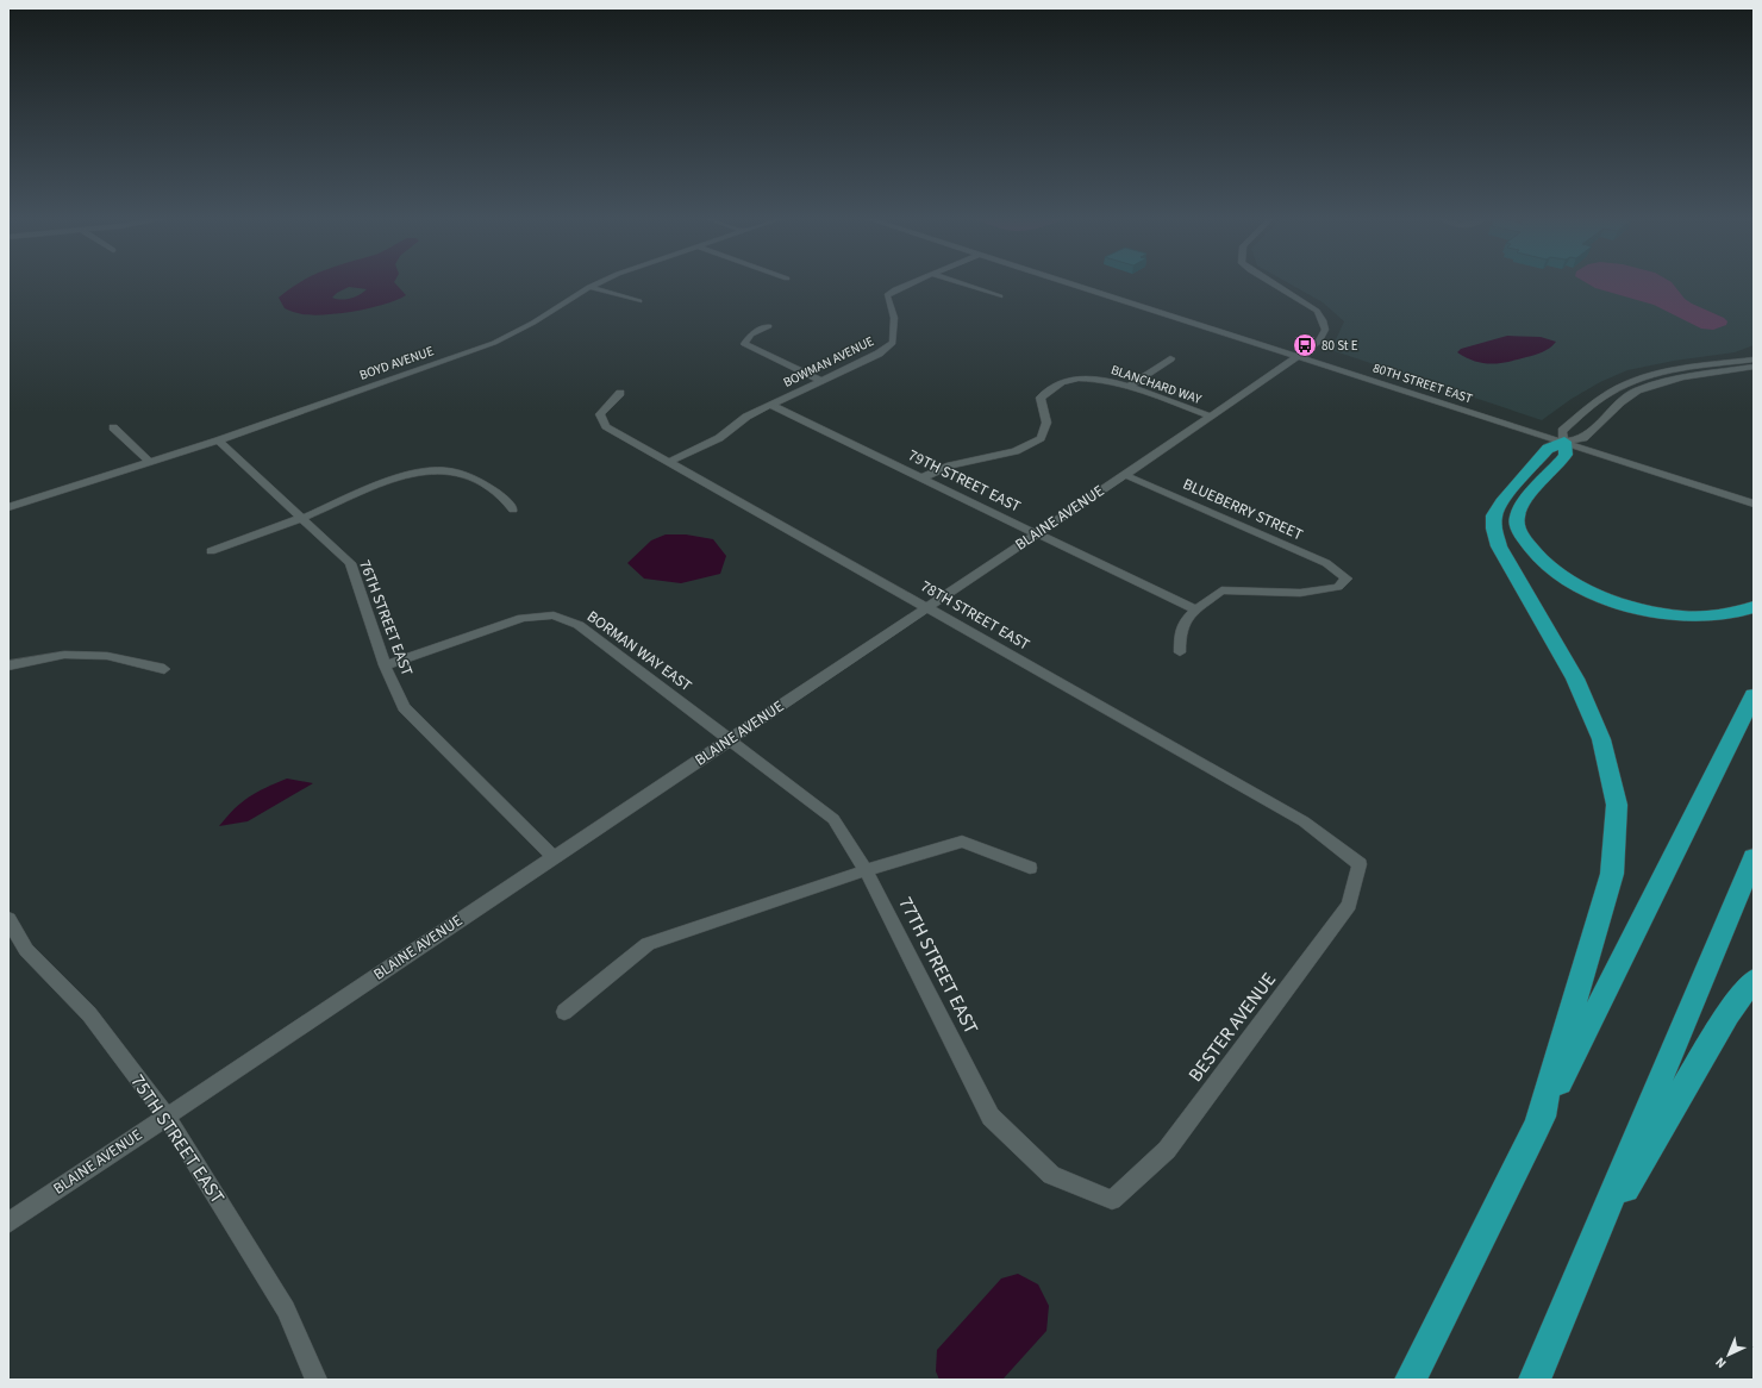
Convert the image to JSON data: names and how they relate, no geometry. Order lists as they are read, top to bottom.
{
  "streets": {
    "street": [
      "BOWMAN AVENUE",
      "BOYD AVENUE",
      "80TH STREET EAST",
      "BLANCHARD WAY",
      "79TH STREET EAST",
      "BLUEBERRY STREET",
      "BLAINE AVENUE",
      "78TH STREET EAST",
      "76TH STREET EAST",
      "BORMAN WAY EAST",
      "77TH STREET EAST",
      "BESTER AVENUE",
      "75TH STREET EAST"
    ]
  },
  "crossings": [
    ["BOWMAN AVENUE", "79TH STREET EAST"],
    ["BOWMAN AVENUE", "78TH STREET EAST"],
    ["BOYD AVENUE", "76TH STREET EAST"],
    ["80TH STREET EAST", "BLAINE AVENUE"],
    ["BLANCHARD WAY", "79TH STREET EAST"],
    ["BLANCHARD WAY", "BLAINE AVENUE"],
    ["79TH STREET EAST", "BLUEBERRY STREET"],
    ["79TH STREET EAST", "BLAINE AVENUE"],
    ["BLUEBERRY STREET", "BLAINE AVENUE"],
    ["BLAINE AVENUE", "78TH STREET EAST"],
    ["BLAINE AVENUE", "76TH STREET EAST"],
    ["BLAINE AVENUE", "BORMAN WAY EAST"],
    ["BLAINE AVENUE", "77TH STREET EAST"],
    ["BLAINE AVENUE", "75TH STREET EAST"],
    ["78TH STREET EAST", "BESTER AVENUE"],
    ["76TH STREET EAST", "BORMAN WAY EAST"],
    ["BORMAN WAY EAST", "77TH STREET EAST"],
    ["77TH STREET EAST", "BESTER AVENUE"]
  ],
  "places": {
    "bus stop": ["80 St E"]
  },
  "north": "bottom left"
}
